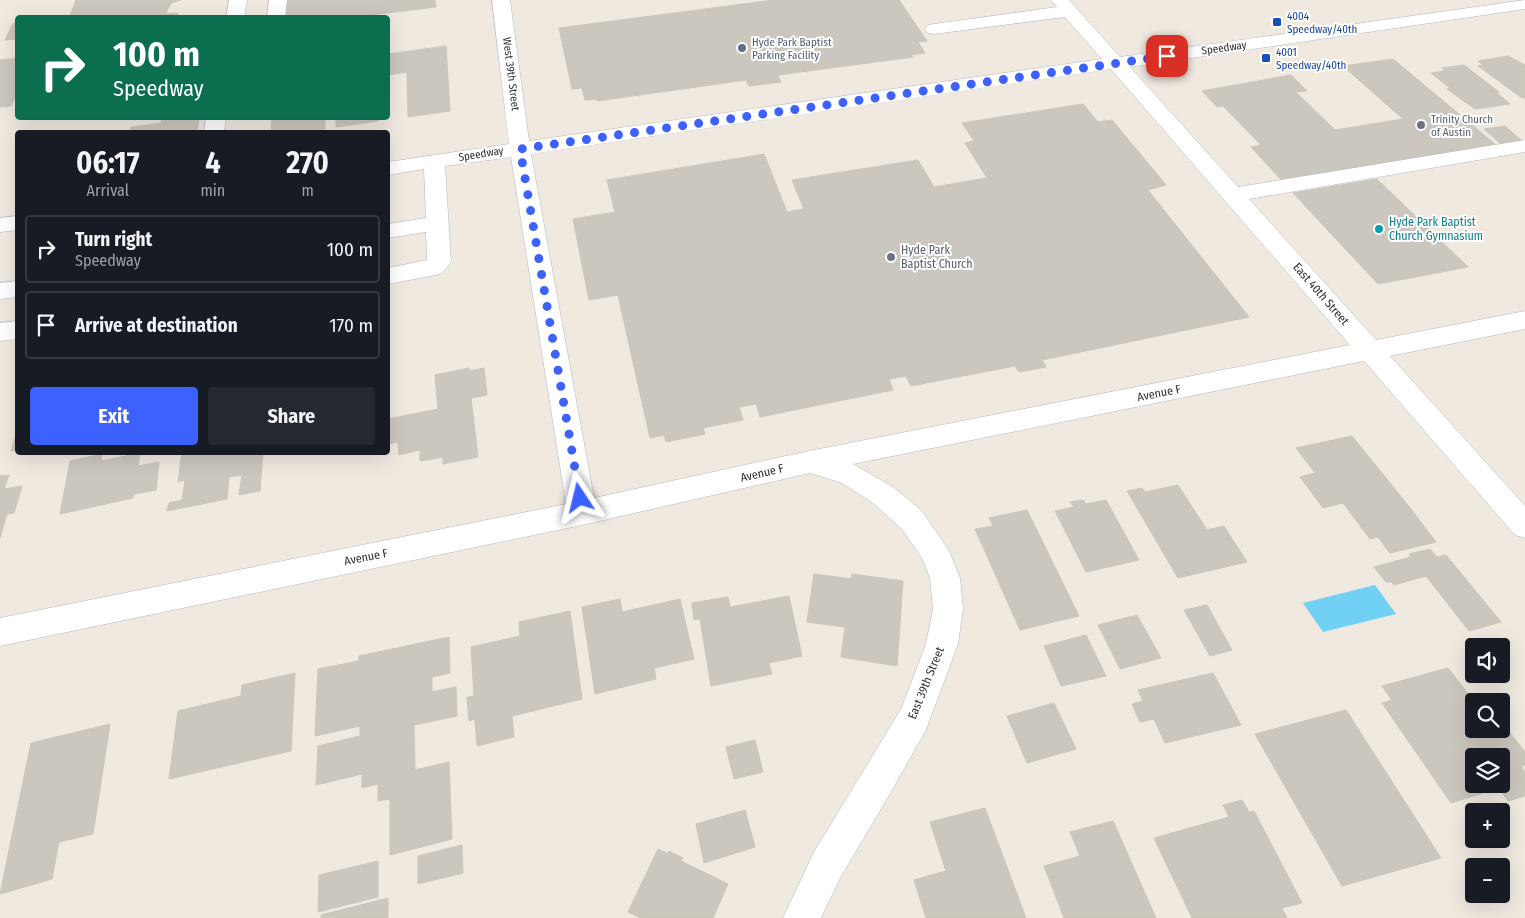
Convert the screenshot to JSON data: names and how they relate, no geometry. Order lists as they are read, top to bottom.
{
  "streets": {
    "street": [
      "Speedway",
      "West 39th Street",
      "East 40th Street",
      "Avenue F",
      "East 39th Street"
    ]
  },
  "crossings": [
    ["Speedway", "West 39th Street"],
    ["Speedway", "East 40th Street"],
    ["East 40th Street", "Avenue F"],
    ["Avenue F", "East 39th Street"]
  ],
  "places": {
    "transit": ["4004 Speedway/40th", "4001 Speedway/40th"],
    "other": [
      "Hyde Park Baptist Parking Facility",
      "Trinity Church of Austin",
      "Hyde Park Baptist Church Gymnasium",
      "Hyde Park Baptist Church"
    ]
  },
  "page": {
    "turn": ["100 m", "Speedway"],
    "eta": [
      "06:17",
      "Arrival",
      "4",
      "min",
      "270",
      "m"
    ],
    "list": [
      {
        "name": "Turn right",
        "note": "Speedway",
        "value": "100 m"
      },
      {
        "name": "Arrive at destination",
        "value": "170 m"
      }
    ],
    "buttons": ["Exit", "Share"],
    "map_buttons": ["+", "−"]
  }
}
